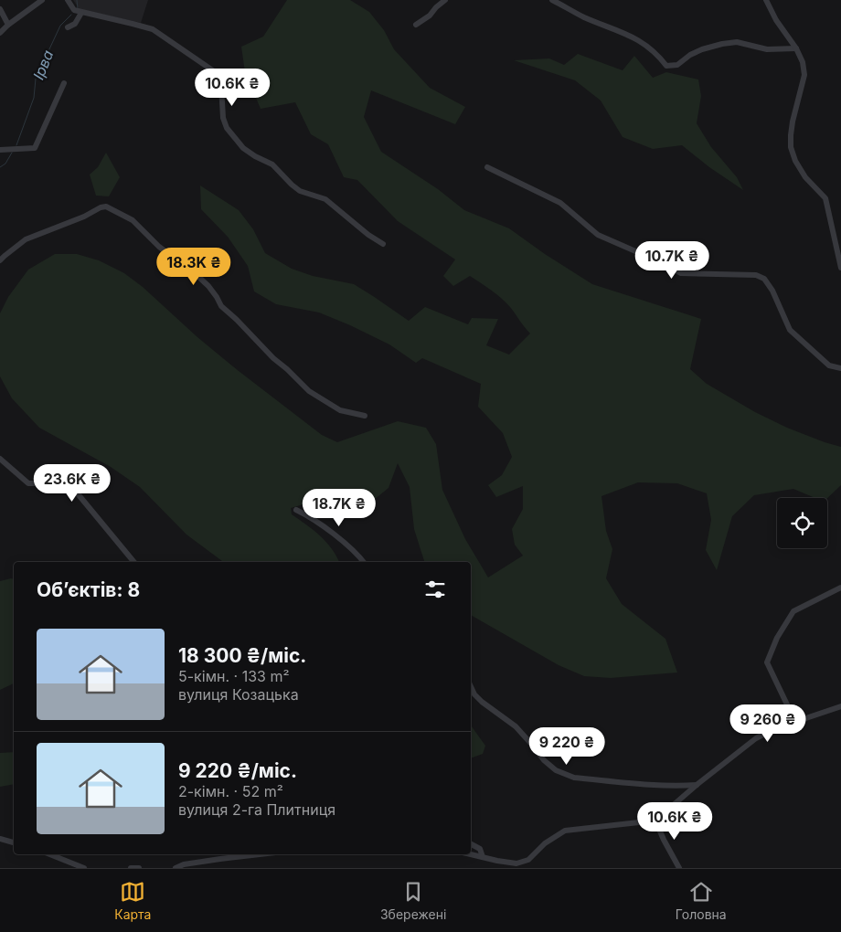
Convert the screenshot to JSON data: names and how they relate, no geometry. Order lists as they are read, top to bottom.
{
  "water": ["Ірва"],
  "page": {
    "price": [
      "10.6K ₴",
      "10.7K ₴",
      "18.3K ₴",
      "23.6K ₴",
      "18.7K ₴",
      "9 260 ₴",
      "9 220 ₴",
      "10.6K ₴"
    ],
    "heading": "Об’єктів: 8",
    "list": [
      {
        "name": "18 300 ₴/міс.",
        "note": "5-кімн. · 133 m² · вулиця Козацька"
      },
      {
        "name": "9 220 ₴/міс.",
        "note": "2-кімн. · 52 m² · вулиця 2-га Плитниця"
      }
    ],
    "tabs": ["Карта", "Збережені", "Головна"]
  }
}
